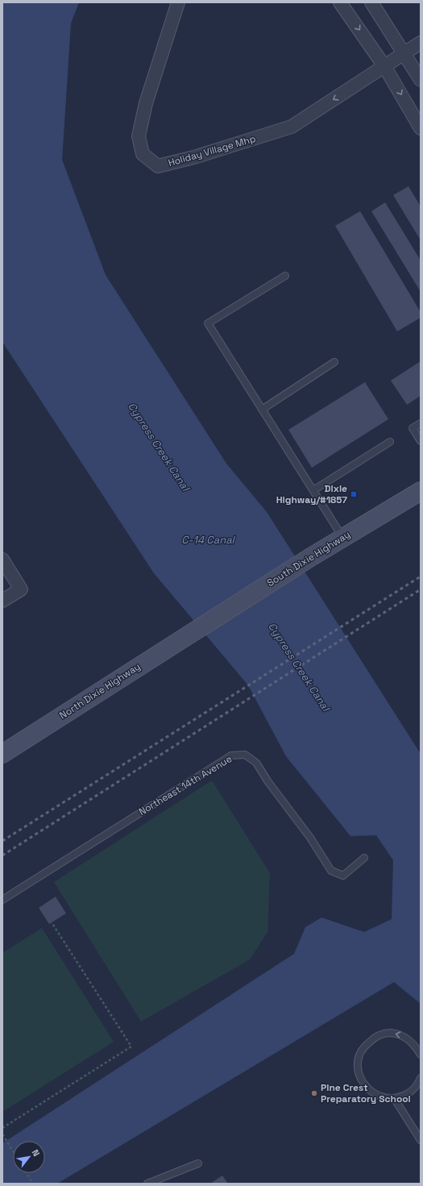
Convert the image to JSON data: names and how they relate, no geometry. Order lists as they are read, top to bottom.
{
  "streets": {
    "main road": ["South Dixie Highway", "North Dixie Highway"],
    "street": ["Holiday Village Mhp"],
    "lane": ["Northeast 14th Avenue"]
  },
  "crossings": [
    ["South Dixie Highway", "North Dixie Highway"]
  ],
  "water": ["Cypress Creek Canal", "C-14 Canal"],
  "places": {
    "transit": ["Dixie Highway/#1857"],
    "other": ["Pine Crest Preparatory School"]
  },
  "north": "top right"
}
